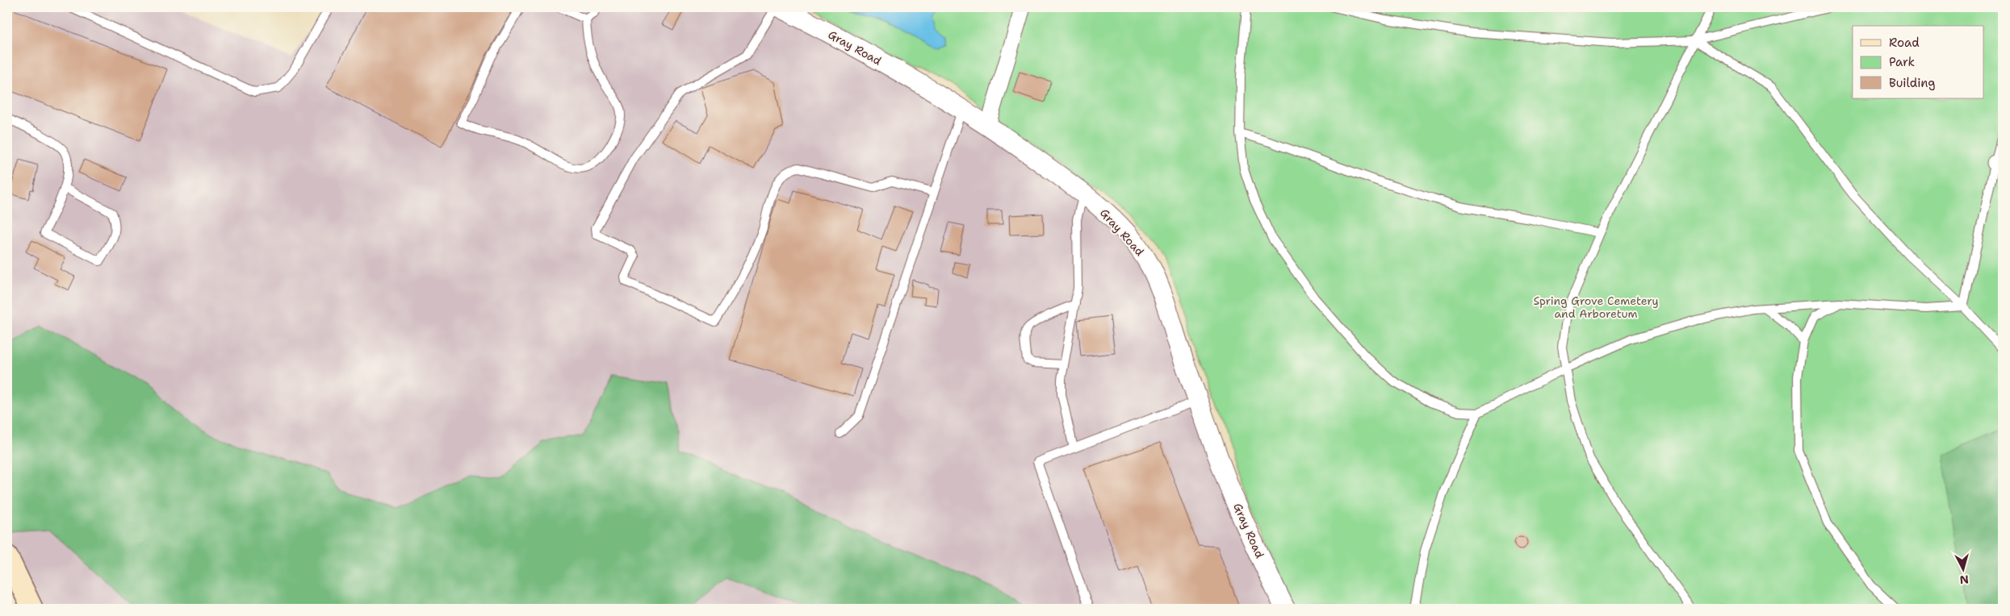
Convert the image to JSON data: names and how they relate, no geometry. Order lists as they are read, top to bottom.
{
  "streets": {
    "street": ["Gray Road"]
  },
  "parks": ["Spring Grove Cemetery and Arboretum"],
  "legend": ["Road", "Park", "Building"],
  "north": "bottom"
}
